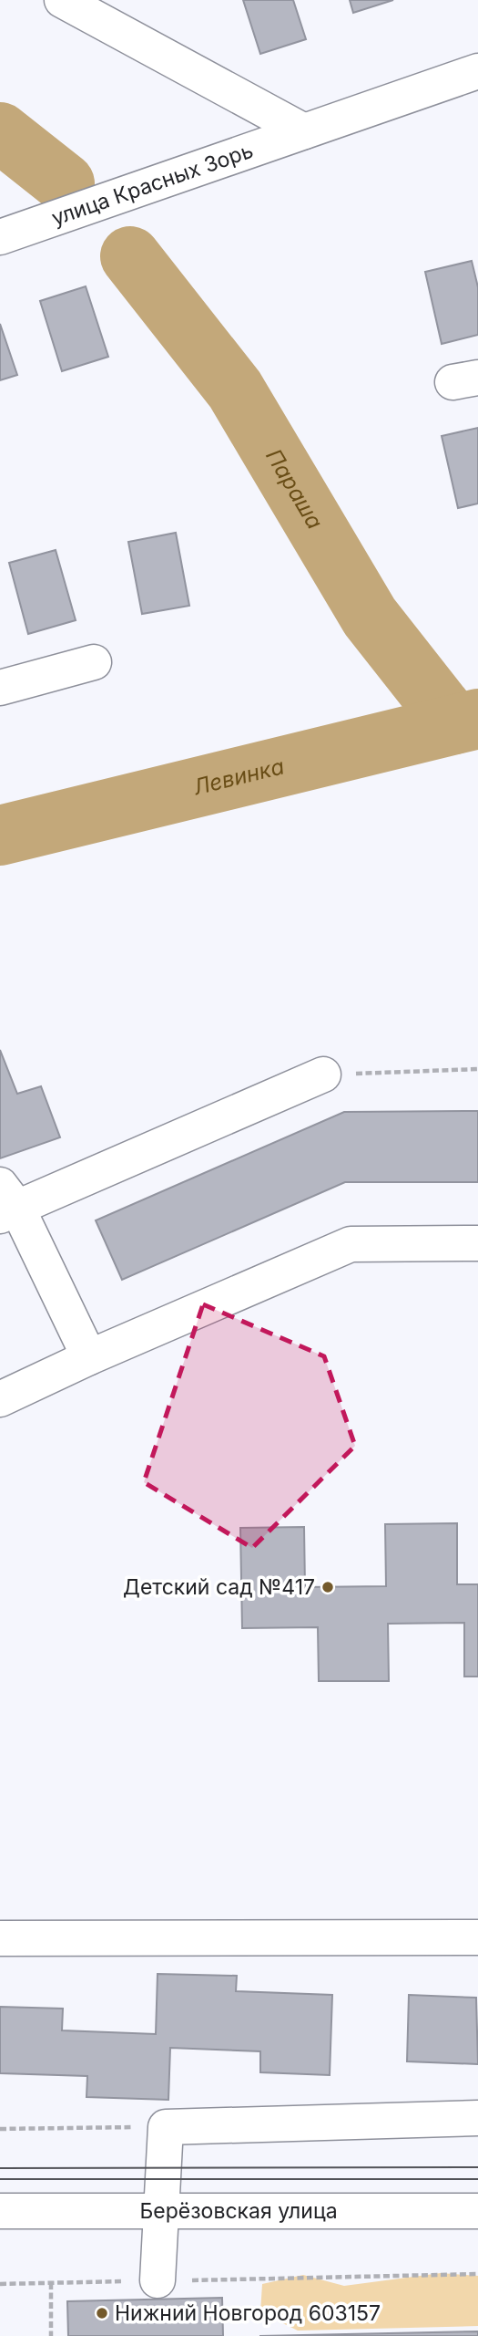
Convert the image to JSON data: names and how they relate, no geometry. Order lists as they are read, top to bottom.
{
  "streets": {
    "street": ["улица Красных Зорь", "Берёзовская улица"]
  },
  "water": ["Параша", "Левинка"],
  "places": ["Детский сад №417", "Нижний Новгород 603157"]
}
